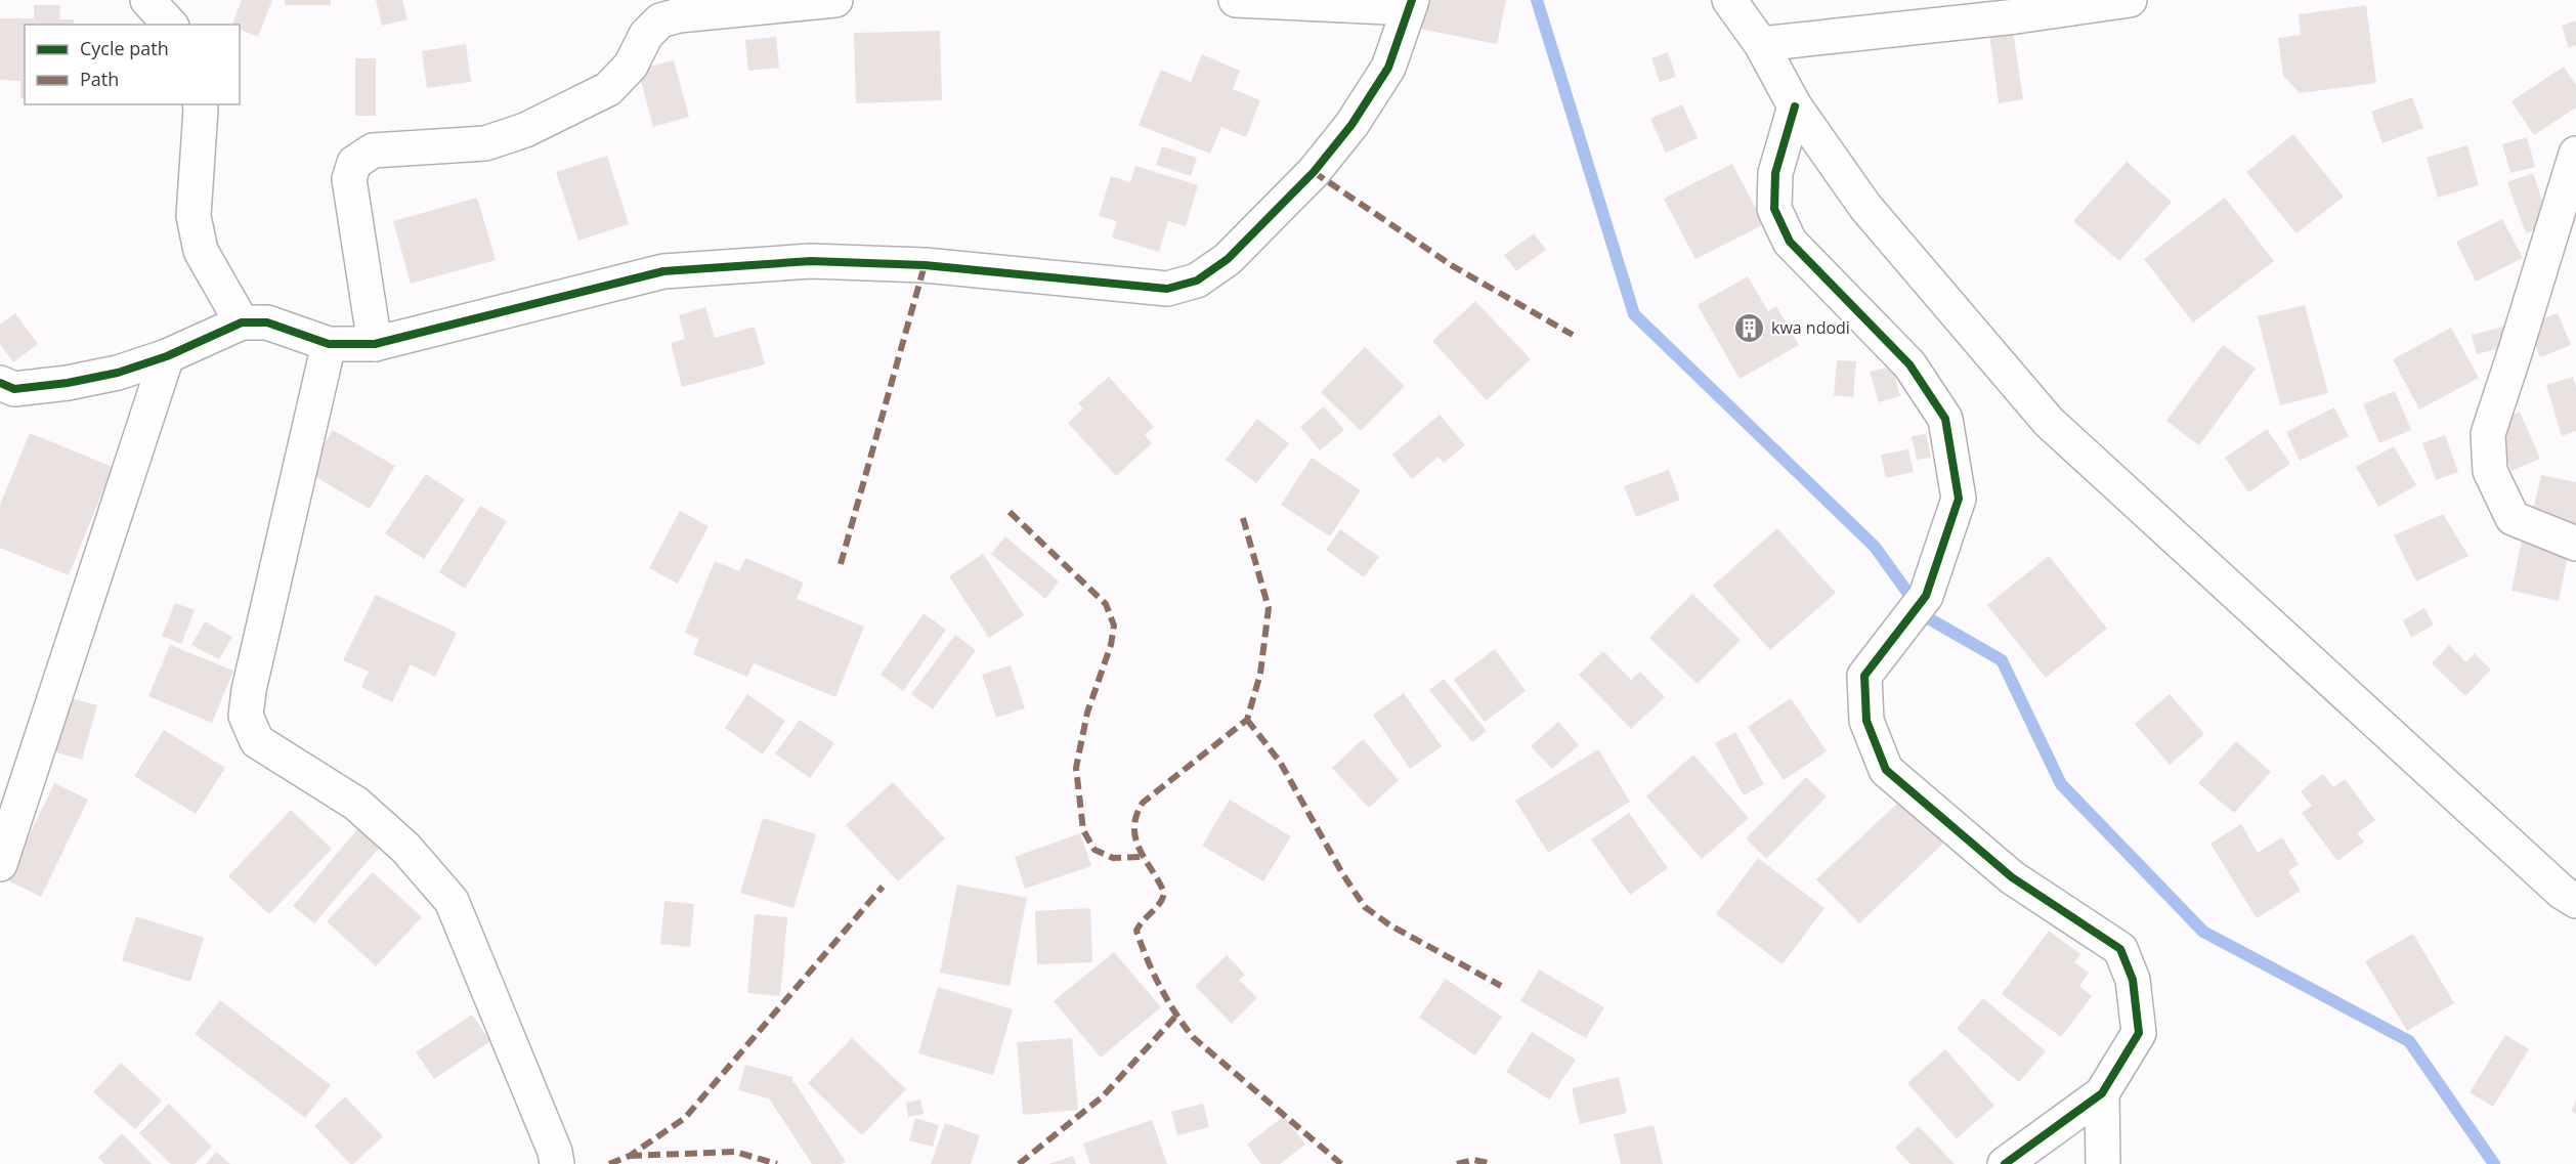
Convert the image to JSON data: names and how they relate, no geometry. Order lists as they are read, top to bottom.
{
  "places": {
    "building": ["kwa ndodi"]
  },
  "legend": ["Cycle path", "Path"]
}
